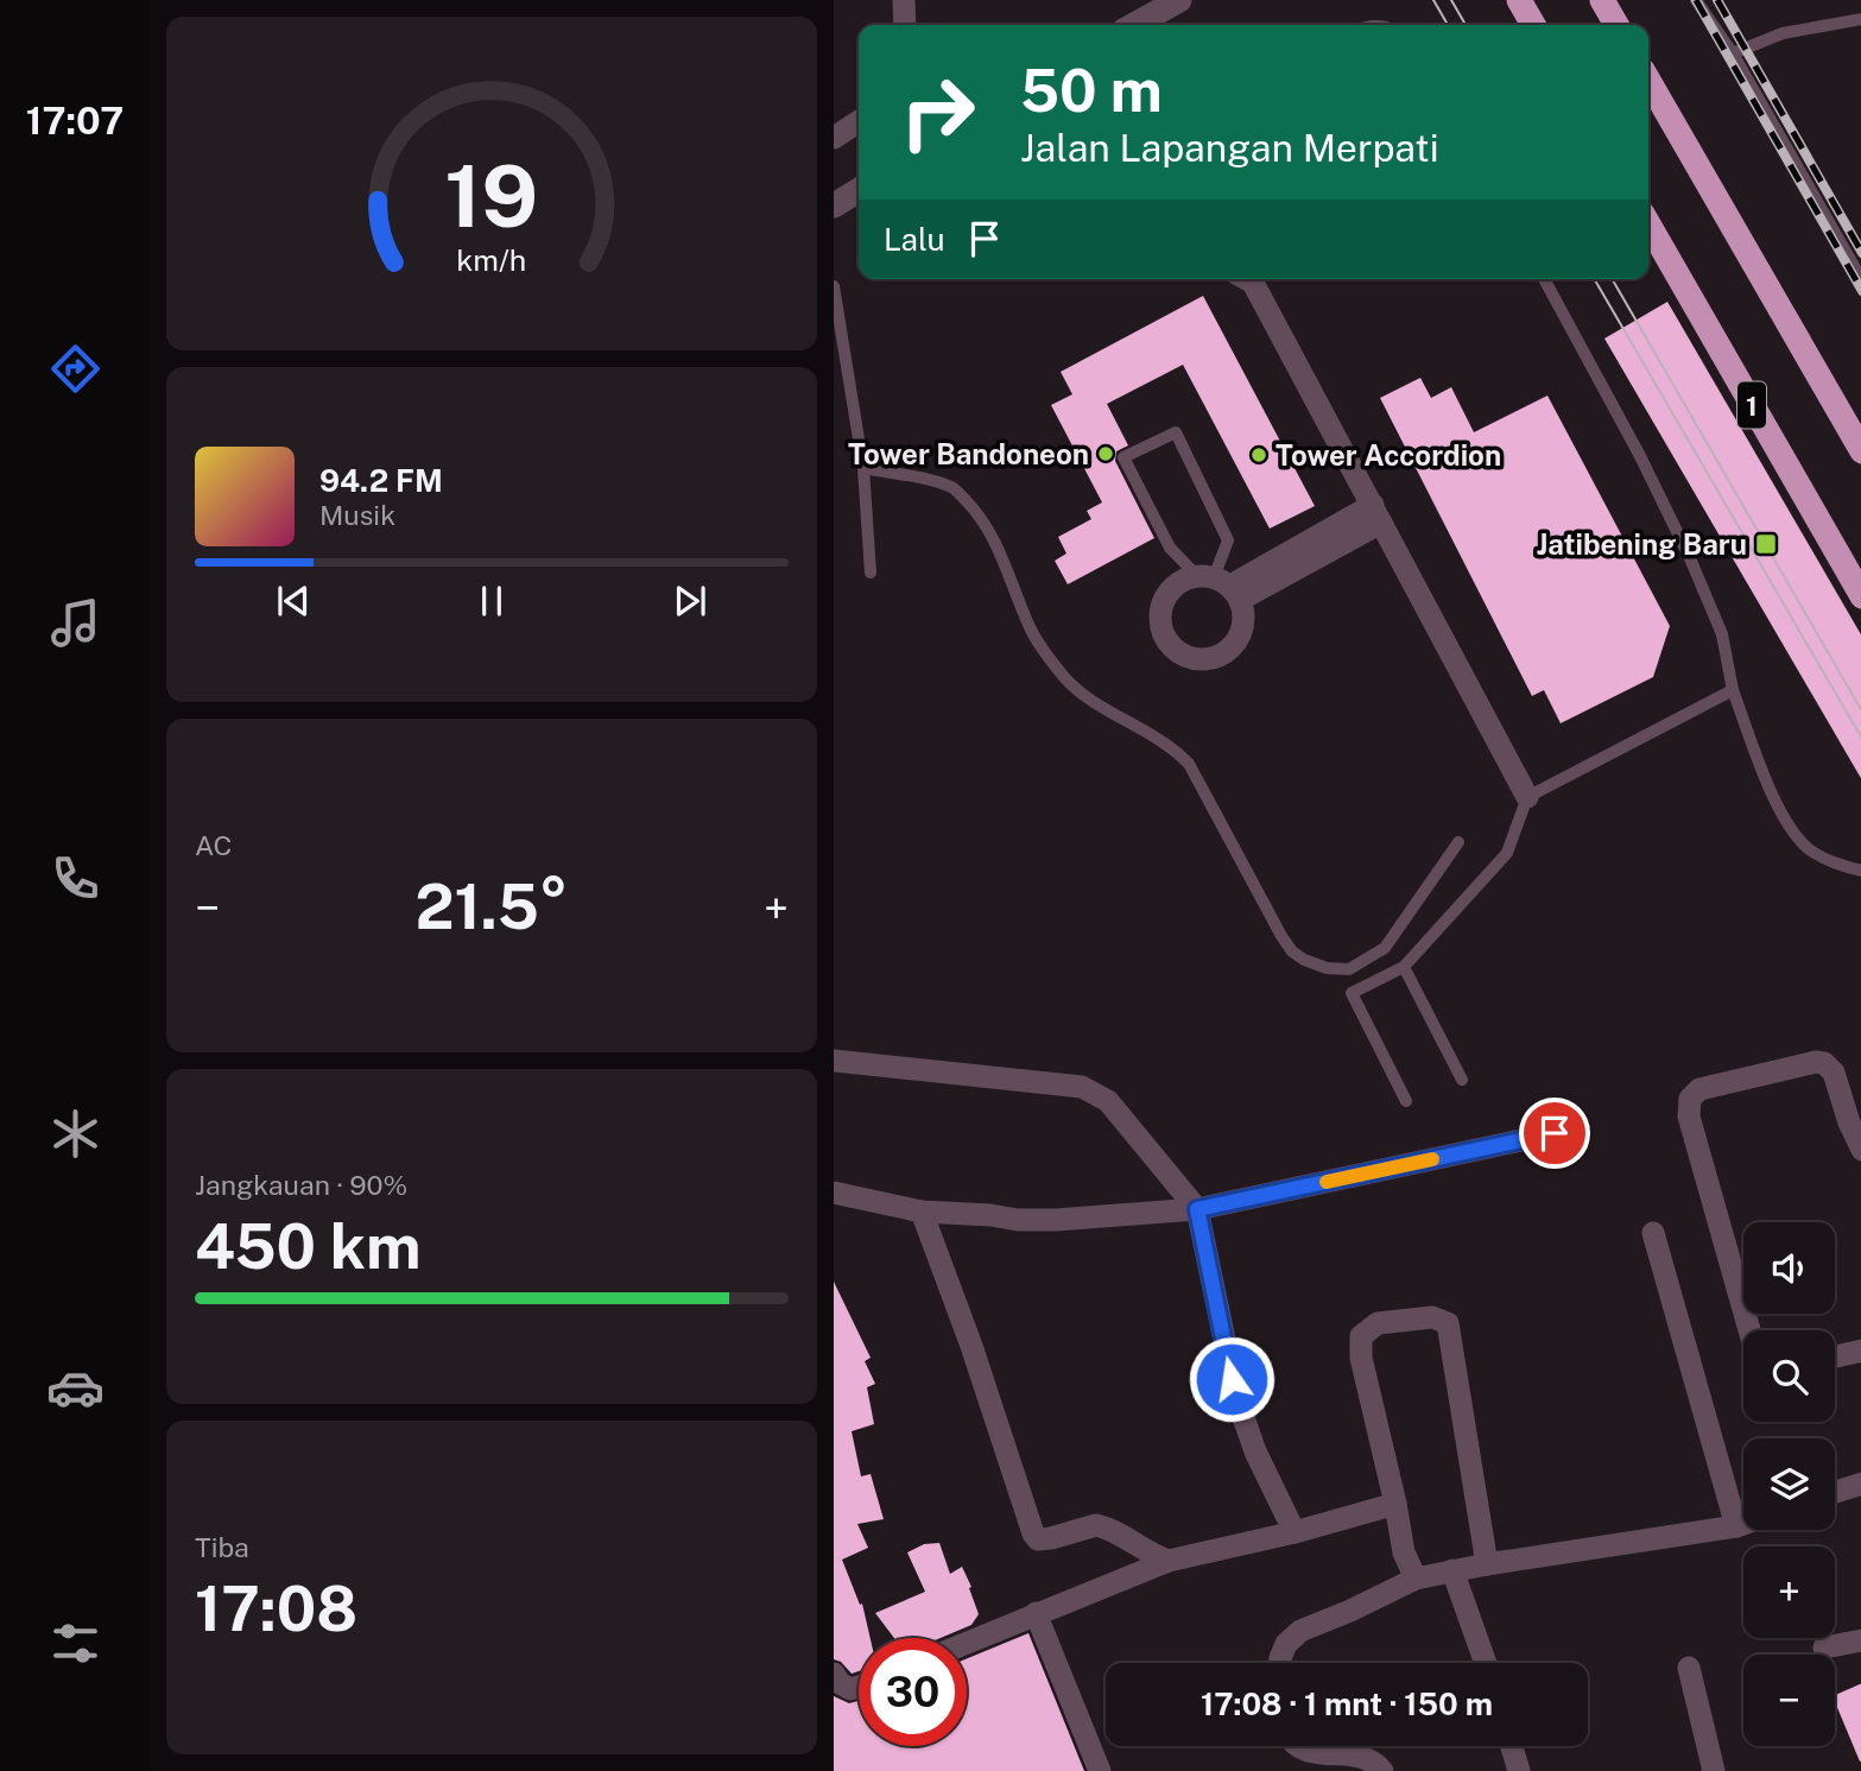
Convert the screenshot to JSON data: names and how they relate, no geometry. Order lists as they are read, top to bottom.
{
  "streets": {
    "highway": ["1"]
  },
  "places": {
    "other": ["Tower Bandoneon", "Tower Accordion"],
    "transit": ["Jatibening Baru"]
  },
  "page": {
    "tabs": "17:07",
    "turn": ["50 m", "Jalan Lapangan Merpati"],
    "then": "Lalu",
    "song": ["94.2 FM", "Musik"],
    "tile": [
      "AC",
      ["Jangkauan · 90%", "450 km"],
      ["Tiba", "17:08"]
    ],
    "heat": ["−", "21.5°", "+"],
    "map_buttons": ["+", "−"],
    "limit": "30",
    "trip": "17:08 · 1 mnt · 150 m",
    "gauge": ["19", "km/h"]
  }
}
